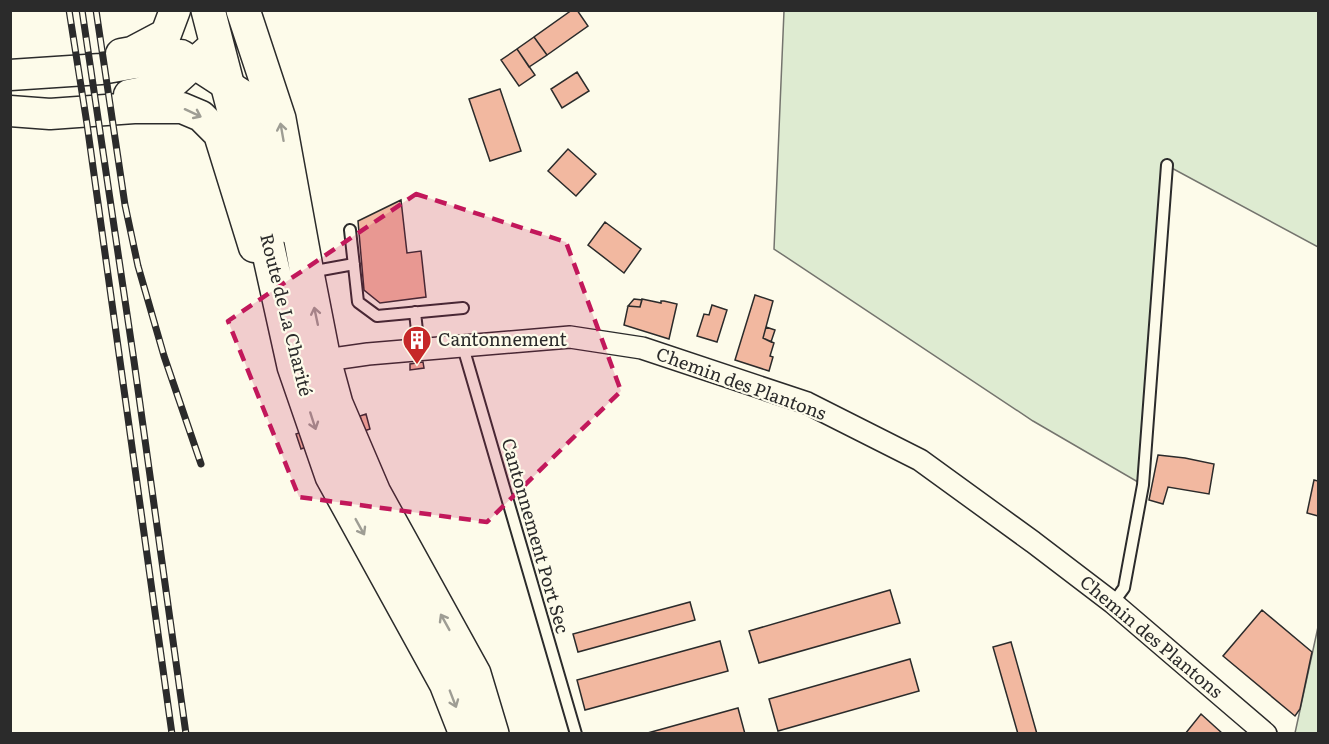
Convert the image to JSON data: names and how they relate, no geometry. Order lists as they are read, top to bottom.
{
  "streets": {
    "main road": ["Route de La Charité"],
    "street": ["Chemin des Plantons"],
    "lane": ["Cantonnement Port Sec"]
  },
  "crossings": [
    ["Route de La Charité", "Chemin des Plantons"],
    ["Chemin des Plantons", "Cantonnement Port Sec"]
  ],
  "places": {
    "building": ["Cantonnement"]
  }
}
